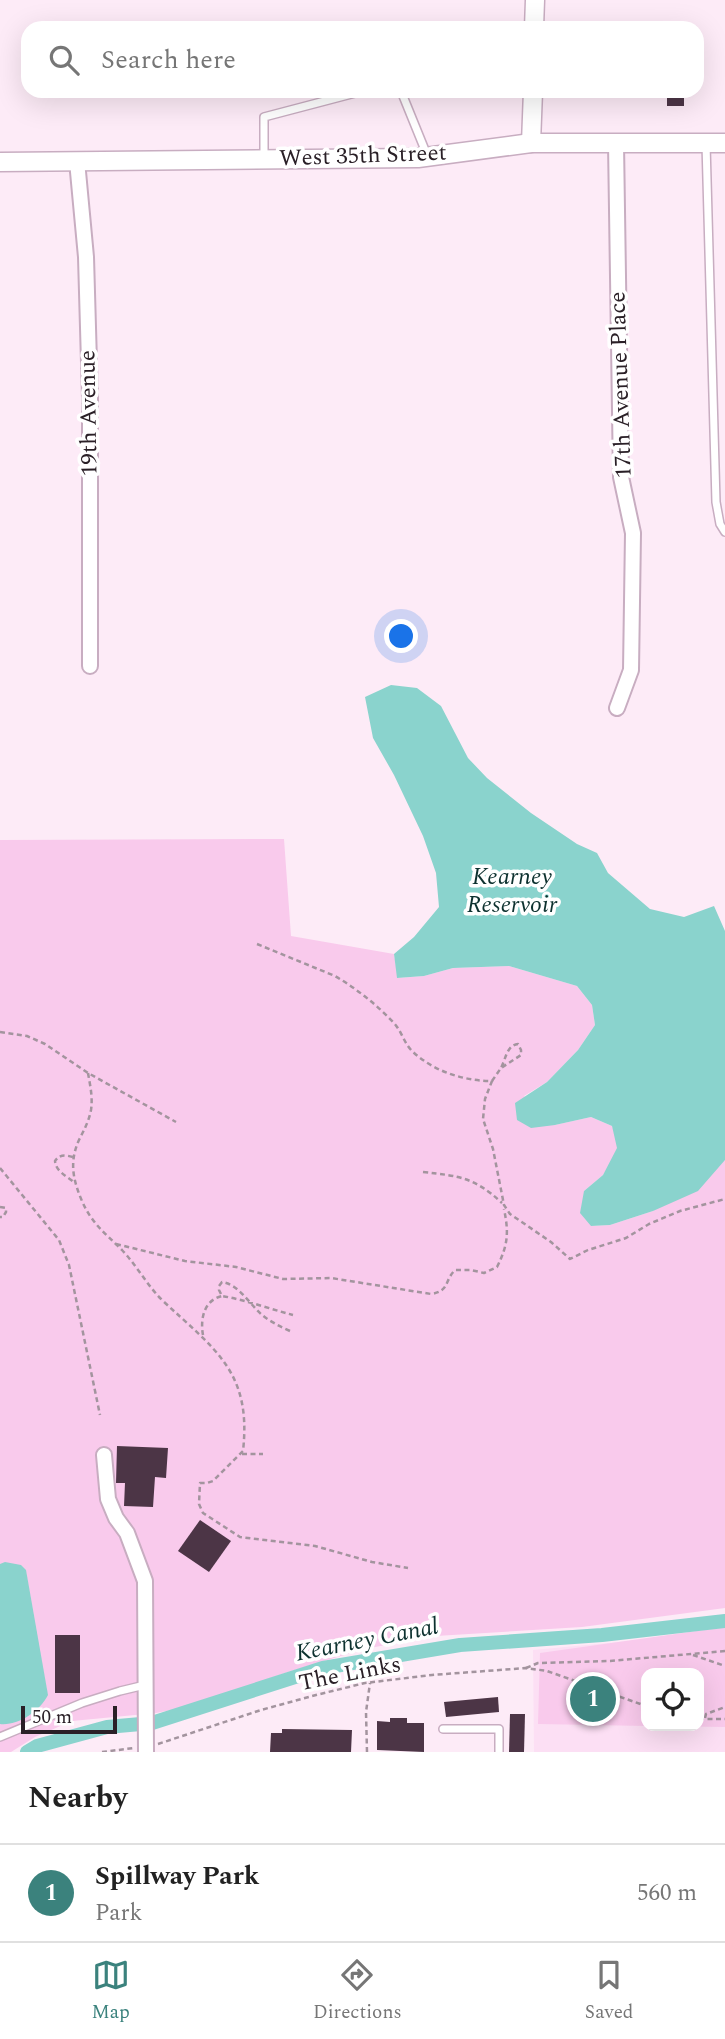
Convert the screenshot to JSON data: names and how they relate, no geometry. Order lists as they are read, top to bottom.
{
  "streets": {
    "street": ["West 35th Street", "17th Avenue Place", "19th Avenue"],
    "path": ["The Links"]
  },
  "crossings": [
    ["West 35th Street", "17th Avenue Place"],
    ["West 35th Street", "19th Avenue"]
  ],
  "water": ["Kearney Reservoir", "Kearney Canal"],
  "scale_bar": "50 m",
  "page": {
    "search": "Search here",
    "pins": "1",
    "scale": "50 m",
    "heading": "Nearby",
    "list": [
      {
        "mark": "1",
        "name": "Spillway Park",
        "note": "Park",
        "value": "560 m"
      }
    ],
    "nav": ["Map", "Directions", "Saved"]
  }
}
